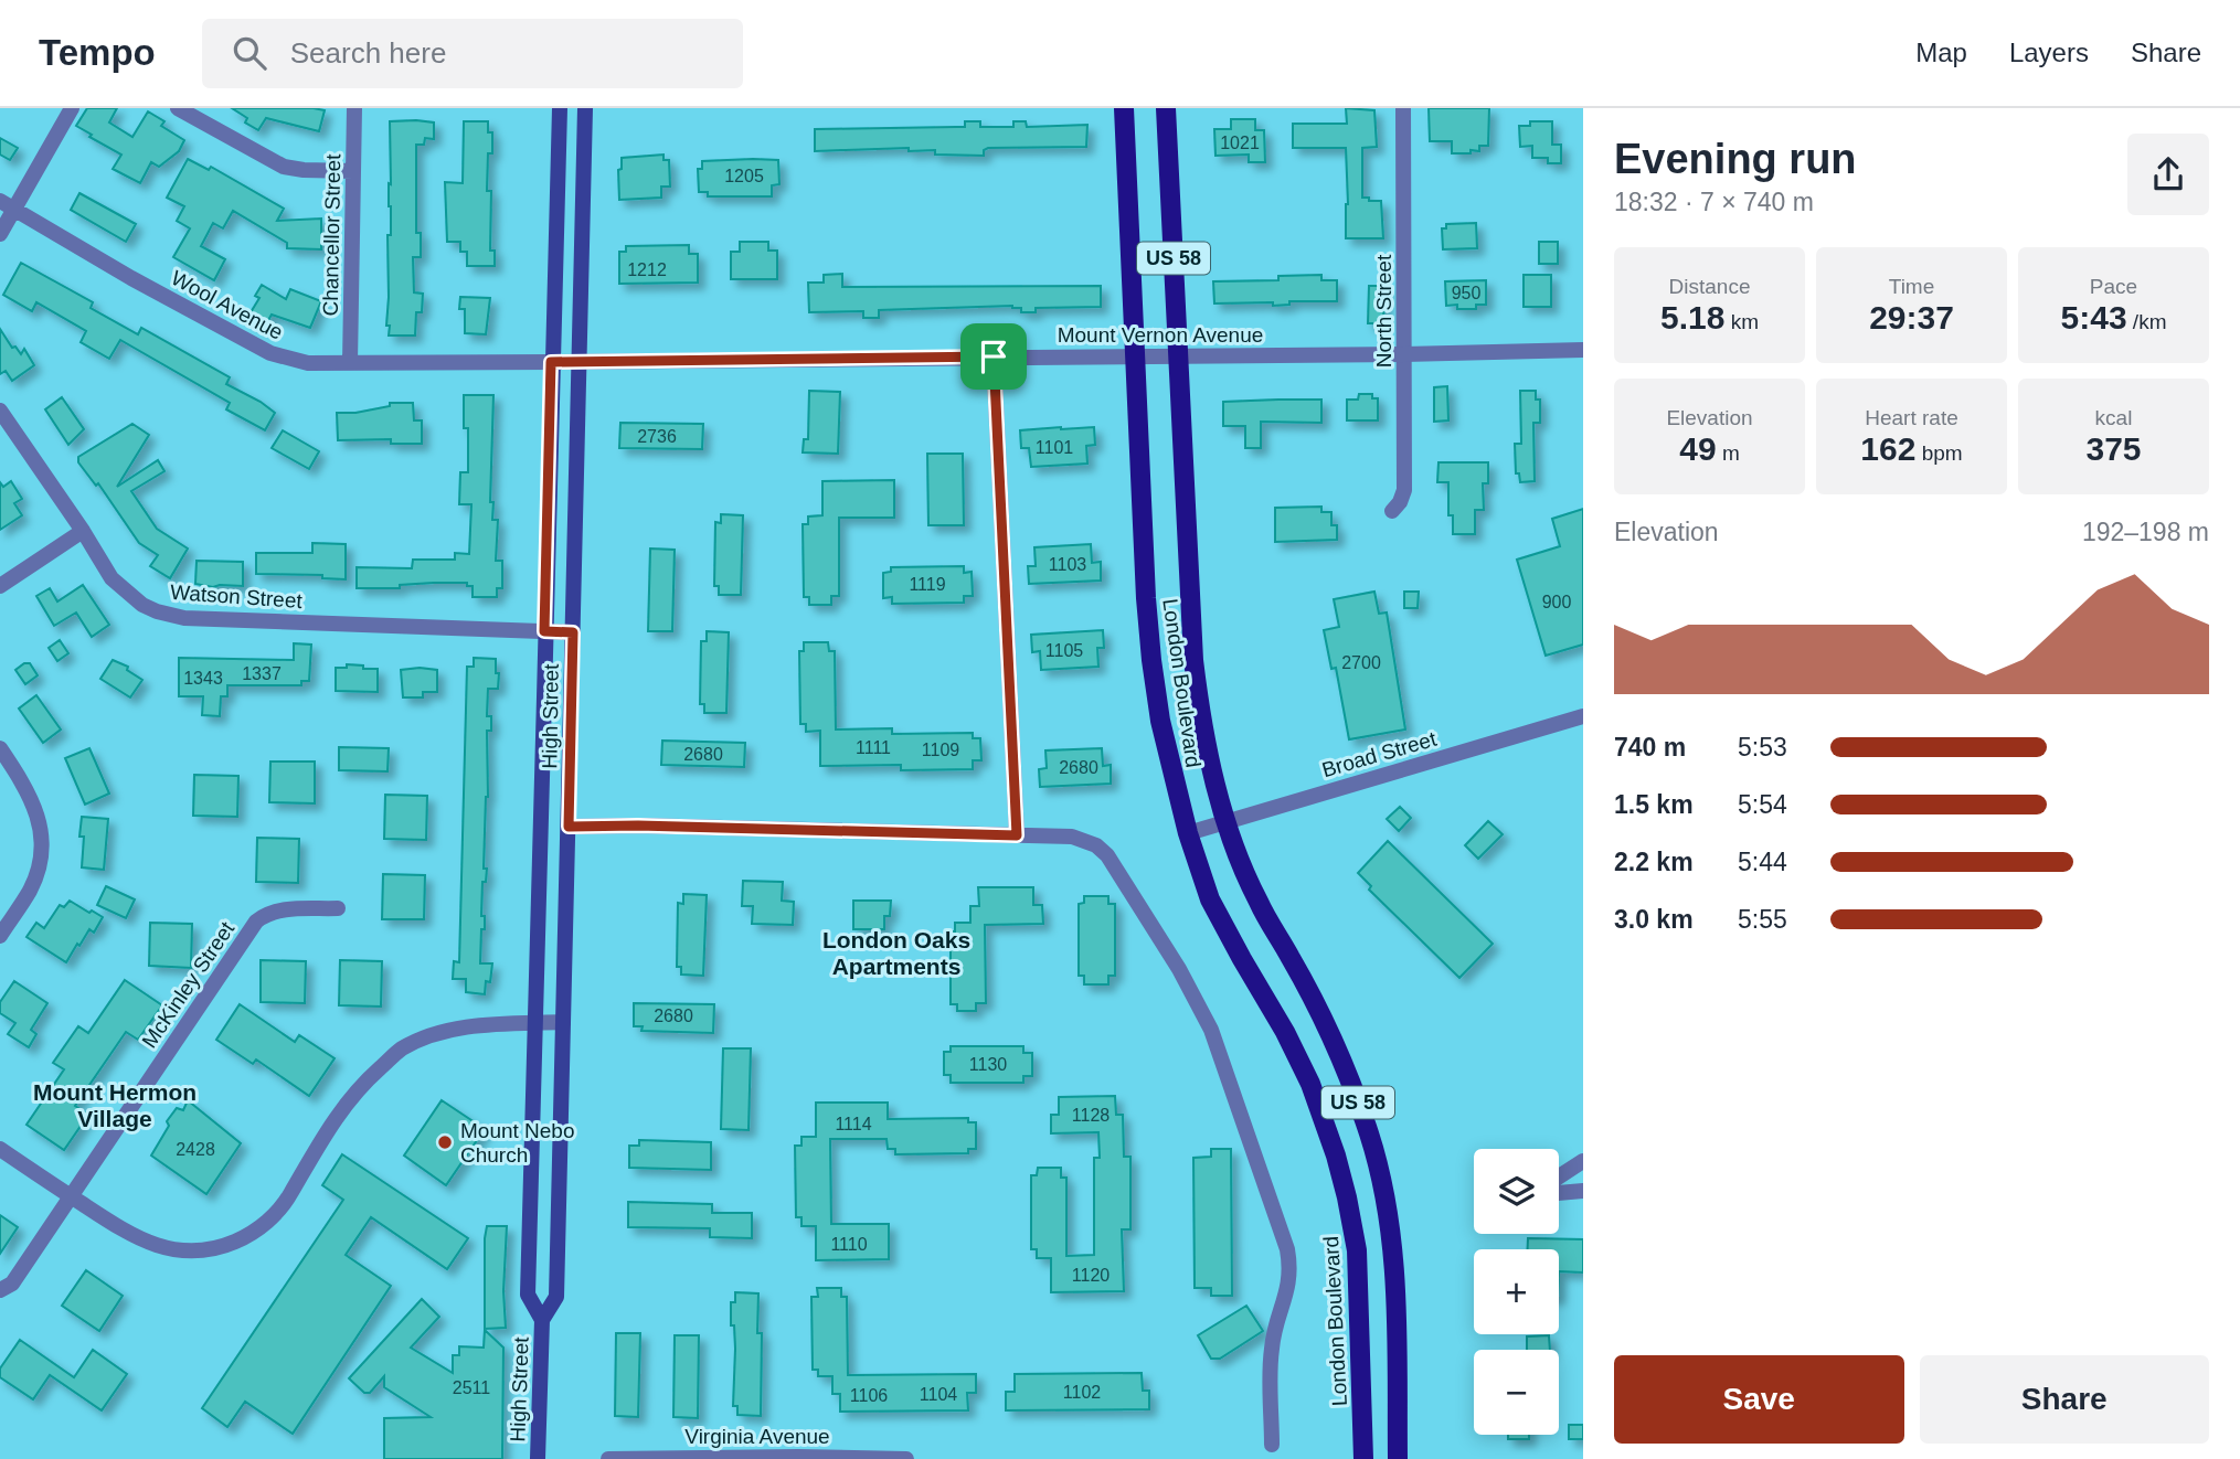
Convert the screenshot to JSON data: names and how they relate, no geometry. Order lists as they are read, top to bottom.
{
  "streets": {
    "main road": ["US 58", "London Boulevard", "High Street"],
    "street": [
      "Chancellor Street",
      "Wool Avenue",
      "North Street",
      "Mount Vernon Avenue",
      "Watson Street",
      "Broad Street",
      "McKinley Street",
      "Virginia Avenue"
    ]
  },
  "crossings": [
    ["Chancellor Street", "Wool Avenue"],
    ["Wool Avenue", "Mount Vernon Avenue"],
    ["Wool Avenue", "High Street"],
    ["North Street", "Mount Vernon Avenue"],
    ["Mount Vernon Avenue", "London Boulevard"],
    ["Mount Vernon Avenue", "High Street"],
    ["Watson Street", "High Street"],
    ["London Boulevard", "Broad Street"]
  ],
  "districts": ["London Oaks Apartments", "Mount Hermon Village"],
  "places": ["Mount Nebo Church"],
  "house_numbers": [
    "1021",
    "1205",
    "1212",
    "950",
    "2736",
    "1101",
    "1103",
    "1119",
    "900",
    "1105",
    "2700",
    "1337",
    "1343",
    "1111",
    "1109",
    "2680",
    "2680",
    "2680",
    "1130",
    "1128",
    "1114",
    "2428",
    "1110",
    "1120",
    "2511",
    "1102",
    "1104",
    "1106"
  ],
  "page": {
    "header": "Tempo",
    "search": "Search here",
    "nav": ["Map", "Layers", "Share"],
    "heading": ["Evening run", "18:32 · 7 × 740 m"],
    "stats": [
      ["Distance", "5.18 km"],
      ["Time", "29:37"],
      ["Pace", "5:43 /km"],
      ["Elevation", "49 m"],
      ["Heart rate", "162 bpm"],
      ["kcal", "375"]
    ],
    "chart": ["Elevation", "192–198 m"],
    "list": [
      {
        "name": "740 m",
        "note": "5:53"
      },
      {
        "name": "1.5 km",
        "note": "5:54"
      },
      {
        "name": "2.2 km",
        "note": "5:44"
      },
      {
        "name": "3.0 km",
        "note": "5:55"
      }
    ],
    "map_buttons": ["+", "−"],
    "buttons": ["Save", "Share"]
  }
}
